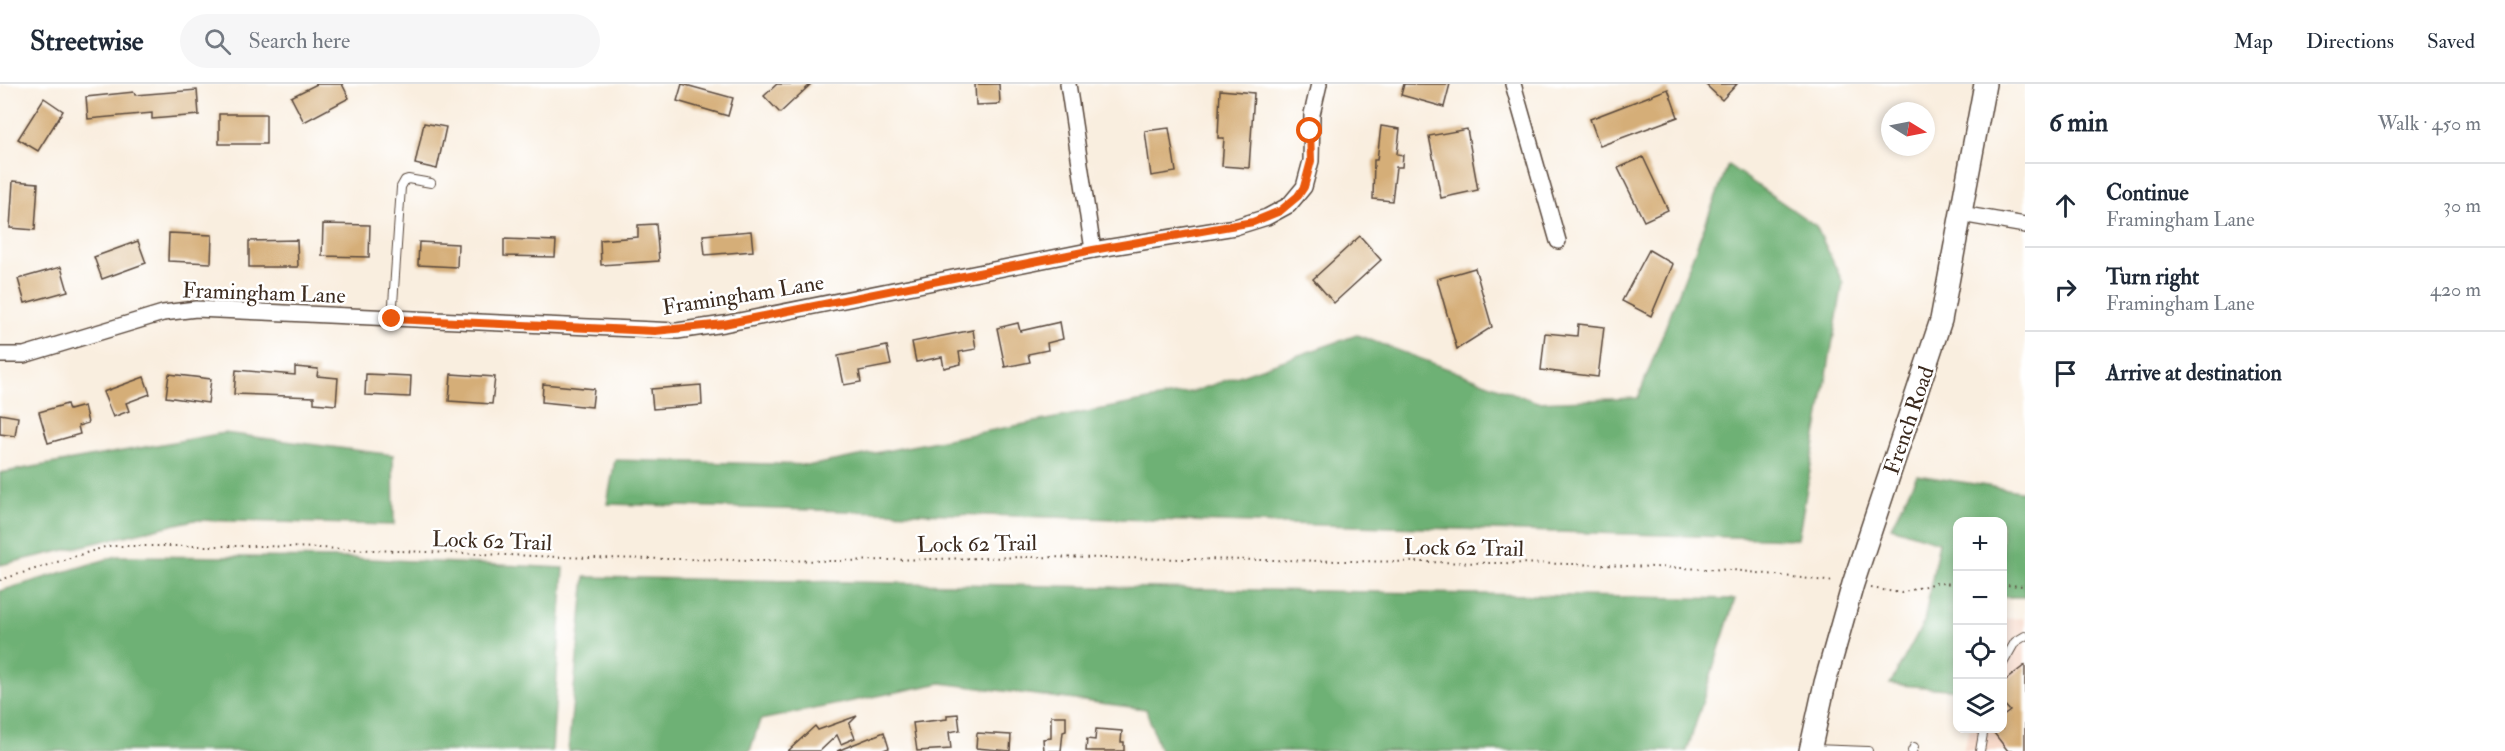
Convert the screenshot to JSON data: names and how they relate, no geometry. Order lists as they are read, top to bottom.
{
  "streets": {
    "street": ["Framingham Lane", "French Road"],
    "path": ["Lock 62 Trail"]
  },
  "crossings": [
    ["French Road", "Lock 62 Trail"]
  ],
  "north": "right",
  "page": {
    "header": "Streetwise",
    "search": "Search here",
    "nav": ["Map", "Directions", "Saved"],
    "heading": ["6 min", "Walk · 450 m"],
    "list": [
      ["Continue", "Framingham Lane", "30 m"],
      ["Turn right", "Framingham Lane", "420 m"],
      "Arrive at destination"
    ],
    "map_buttons": ["+", "−"]
  }
}
